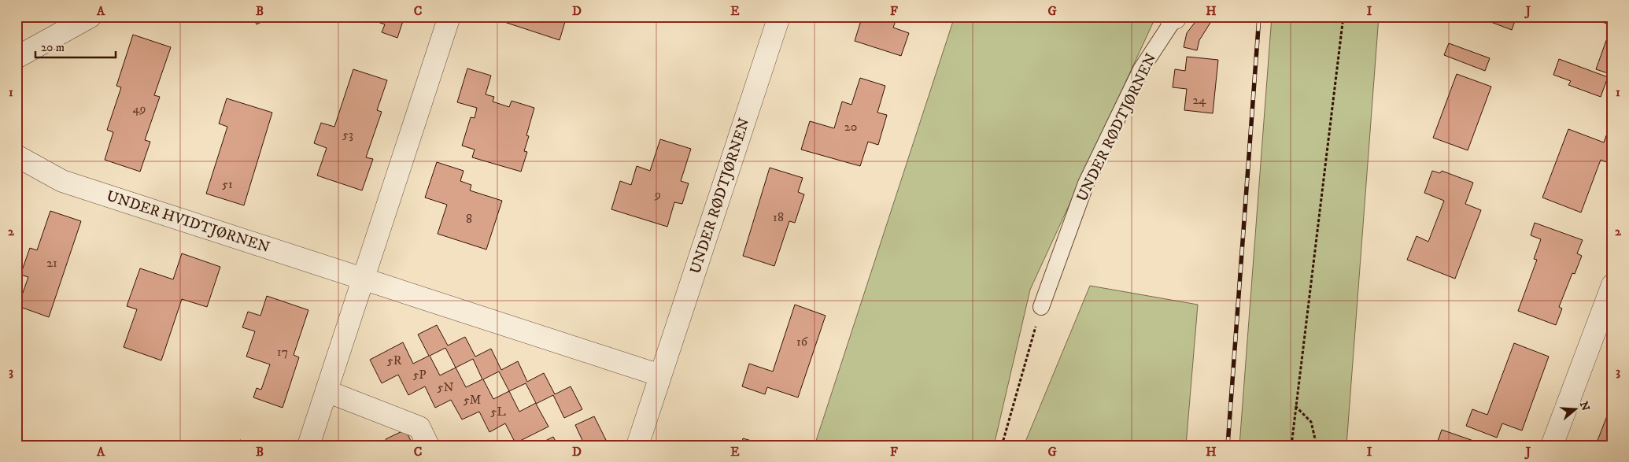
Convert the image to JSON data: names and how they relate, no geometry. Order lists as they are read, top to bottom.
{
  "streets": {
    "street": ["UNDER RØDTJØRNEN", "UNDER HVIDTJØRNEN"]
  },
  "house_numbers": [
    "24",
    "49",
    "20",
    "53",
    "51",
    "9",
    "18",
    "8",
    "21",
    "16",
    "17",
    "5R",
    "5P",
    "5N",
    "5M",
    "5L"
  ],
  "scale_bar": "20 m",
  "north": "right",
  "grid": {
    "columns": [
      "A",
      "B",
      "C",
      "D",
      "E",
      "F",
      "G",
      "H",
      "I",
      "J"
    ],
    "rows": ["1", "2", "3"]
  }
}
